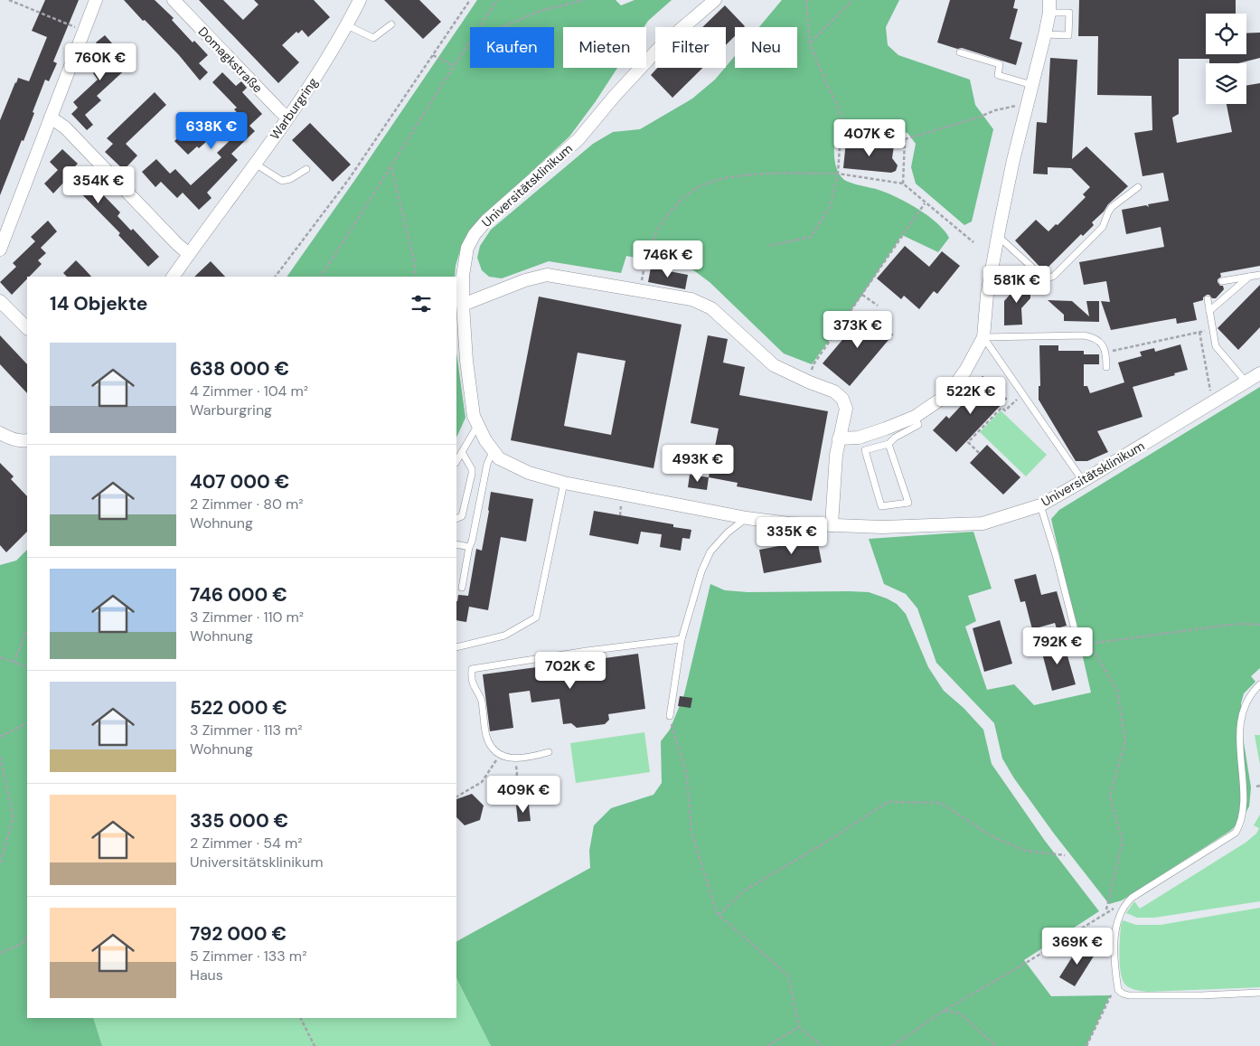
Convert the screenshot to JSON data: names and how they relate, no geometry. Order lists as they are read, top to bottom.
{
  "streets": {
    "street": ["Domagkstraße", "Warburgring", "Universitätsklinikum"]
  },
  "crossings": [
    ["Domagkstraße", "Warburgring"]
  ],
  "page": {
    "chip": [
      "Kaufen",
      "Mieten",
      "Filter",
      "Neu"
    ],
    "price": [
      "760K €",
      "638K €",
      "407K €",
      "354K €",
      "746K €",
      "581K €",
      "373K €",
      "522K €",
      "493K €",
      "335K €",
      "792K €",
      "702K €",
      "409K €",
      "369K €"
    ],
    "heading": "14 Objekte",
    "list": [
      {
        "name": "638 000 €",
        "note": "4 Zimmer · 104 m² · Warburgring"
      },
      {
        "name": "407 000 €",
        "note": "2 Zimmer · 80 m² · Wohnung"
      },
      {
        "name": "746 000 €",
        "note": "3 Zimmer · 110 m² · Wohnung"
      },
      {
        "name": "522 000 €",
        "note": "3 Zimmer · 113 m² · Wohnung"
      },
      {
        "name": "335 000 €",
        "note": "2 Zimmer · 54 m² · Universitätsklinikum"
      },
      {
        "name": "792 000 €",
        "note": "5 Zimmer · 133 m² · Haus"
      }
    ]
  }
}
